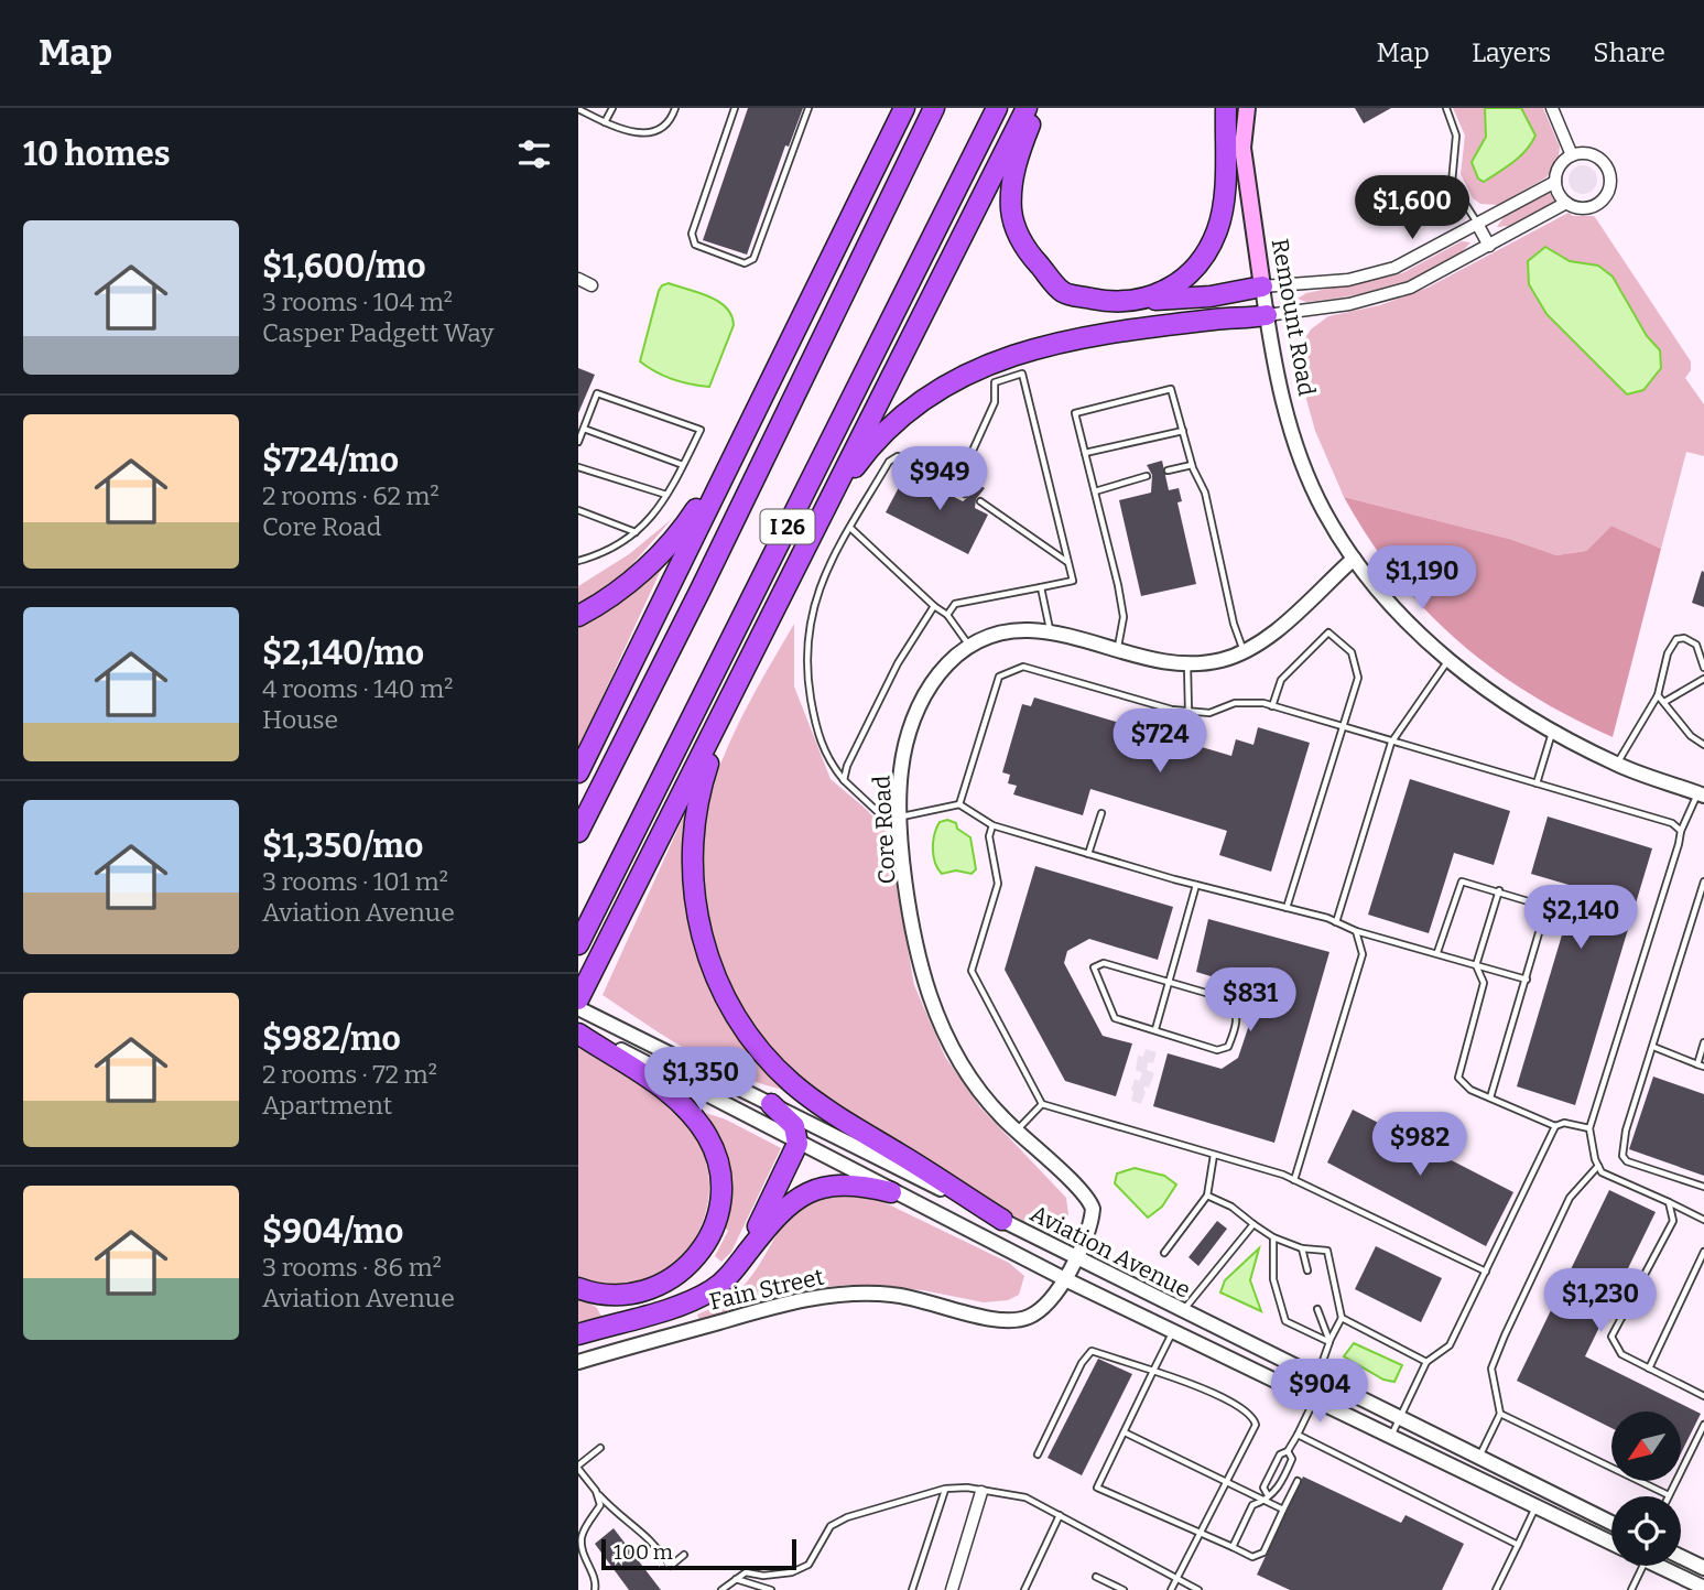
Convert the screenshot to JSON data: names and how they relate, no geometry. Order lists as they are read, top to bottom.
{
  "streets": {
    "highway": ["I 26"],
    "main road": ["Remount Road"],
    "street": ["Core Road", "Aviation Avenue", "Fain Street"]
  },
  "crossings": [
    ["Remount Road", "Core Road"],
    ["Core Road", "Aviation Avenue"],
    ["Core Road", "Fain Street"],
    ["Aviation Avenue", "Fain Street"]
  ],
  "scale_bar": "100 m",
  "north": "bottom left",
  "page": {
    "header": "Map",
    "nav": ["Map", "Layers", "Share"],
    "heading": "10 homes",
    "price": [
      "$1,600",
      "$949",
      "$1,190",
      "$724",
      "$2,140",
      "$831",
      "$1,350",
      "$982",
      "$1,230",
      "$904"
    ],
    "list": [
      {
        "name": "$1,600/mo",
        "note": "3 rooms · 104 m² · Casper Padgett Way"
      },
      {
        "name": "$724/mo",
        "note": "2 rooms · 62 m² · Core Road"
      },
      {
        "name": "$2,140/mo",
        "note": "4 rooms · 140 m² · House"
      },
      {
        "name": "$1,350/mo",
        "note": "3 rooms · 101 m² · Aviation Avenue"
      },
      {
        "name": "$982/mo",
        "note": "2 rooms · 72 m² · Apartment"
      },
      {
        "name": "$904/mo",
        "note": "3 rooms · 86 m² · Aviation Avenue"
      }
    ],
    "scale": "100 m"
  }
}
